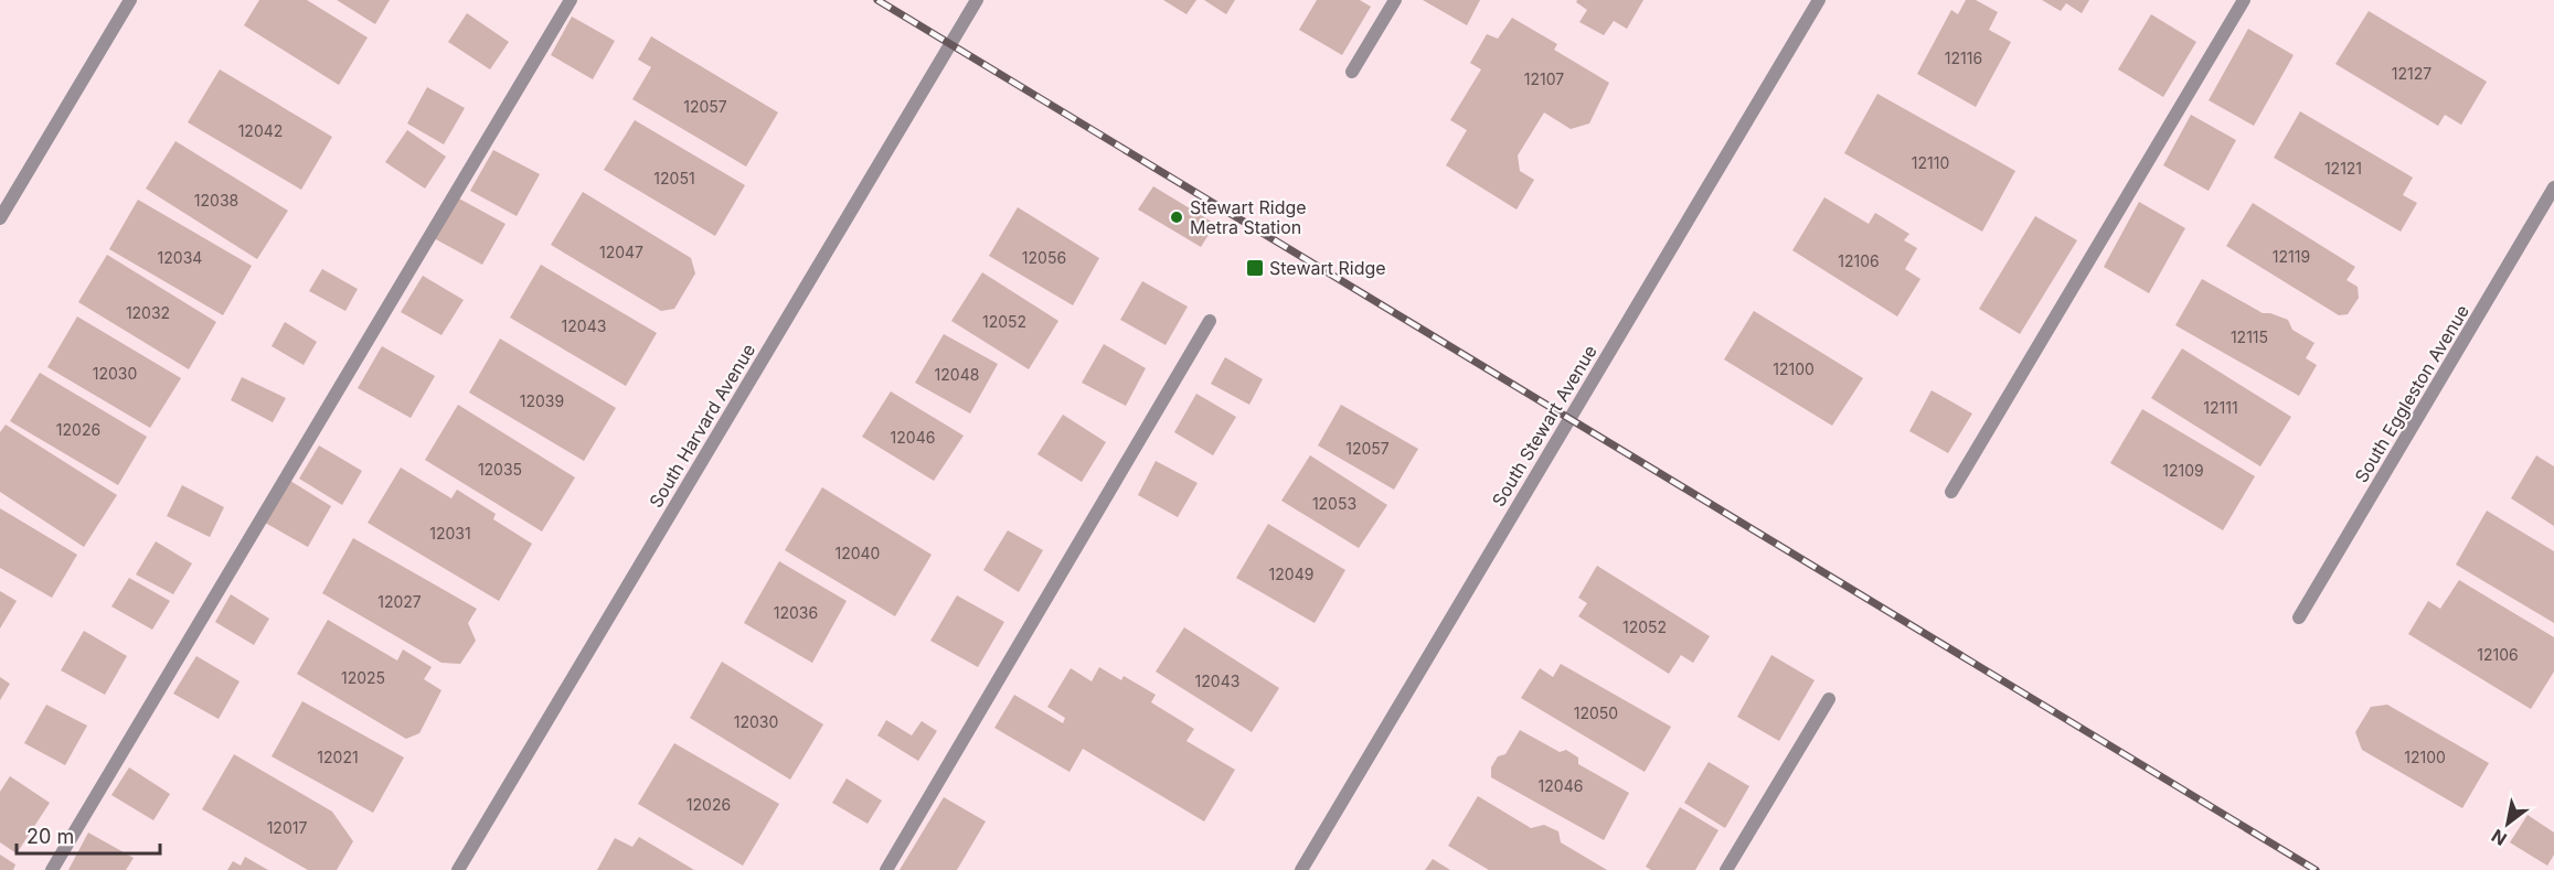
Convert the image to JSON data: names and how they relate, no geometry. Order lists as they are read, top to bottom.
{
  "streets": {
    "street": ["South Eggleston Avenue", "South Harvard Avenue", "South Stewart Avenue"]
  },
  "places": {
    "other": ["Stewart Ridge Metra Station"],
    "transit": ["Stewart Ridge"]
  },
  "house_numbers": [
    "12116",
    "12127",
    "12107",
    "12057",
    "12042",
    "12110",
    "12121",
    "12051",
    "12038",
    "12047",
    "12119",
    "12034",
    "12056",
    "12106",
    "12032",
    "12052",
    "12043",
    "12115",
    "12100",
    "12030",
    "12048",
    "12039",
    "12111",
    "12026",
    "12046",
    "12057",
    "12035",
    "12109",
    "12053",
    "12031",
    "12040",
    "12049",
    "12027",
    "12036",
    "12052",
    "12106",
    "12025",
    "12043",
    "12050",
    "12030",
    "12021",
    "12100",
    "12046",
    "12026",
    "12017"
  ],
  "scale_bar": "20 m",
  "north": "bottom left"
}
